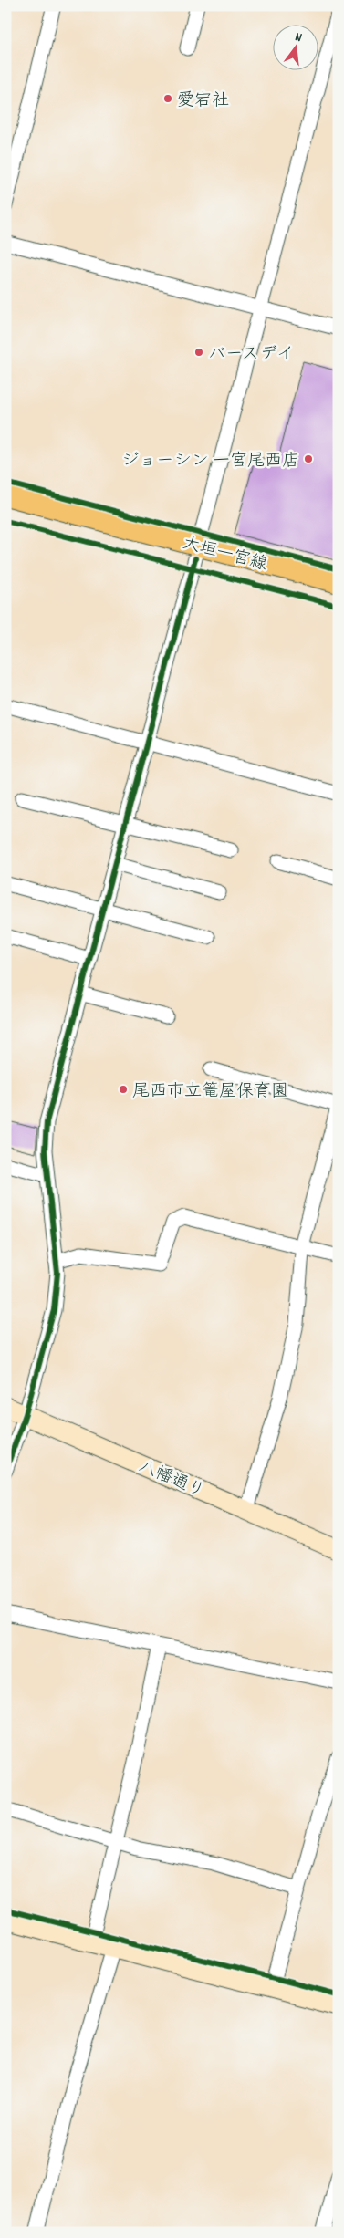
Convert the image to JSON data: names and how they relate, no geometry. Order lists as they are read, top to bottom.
{
  "streets": {
    "main road": ["大垣一宮線"],
    "street": ["八幡通り"]
  },
  "places": [
    "愛宕社",
    "バースデイ",
    "ジョーシン 一宮尾西店",
    "尾西市立篭屋保育園"
  ],
  "north": "top"
}
